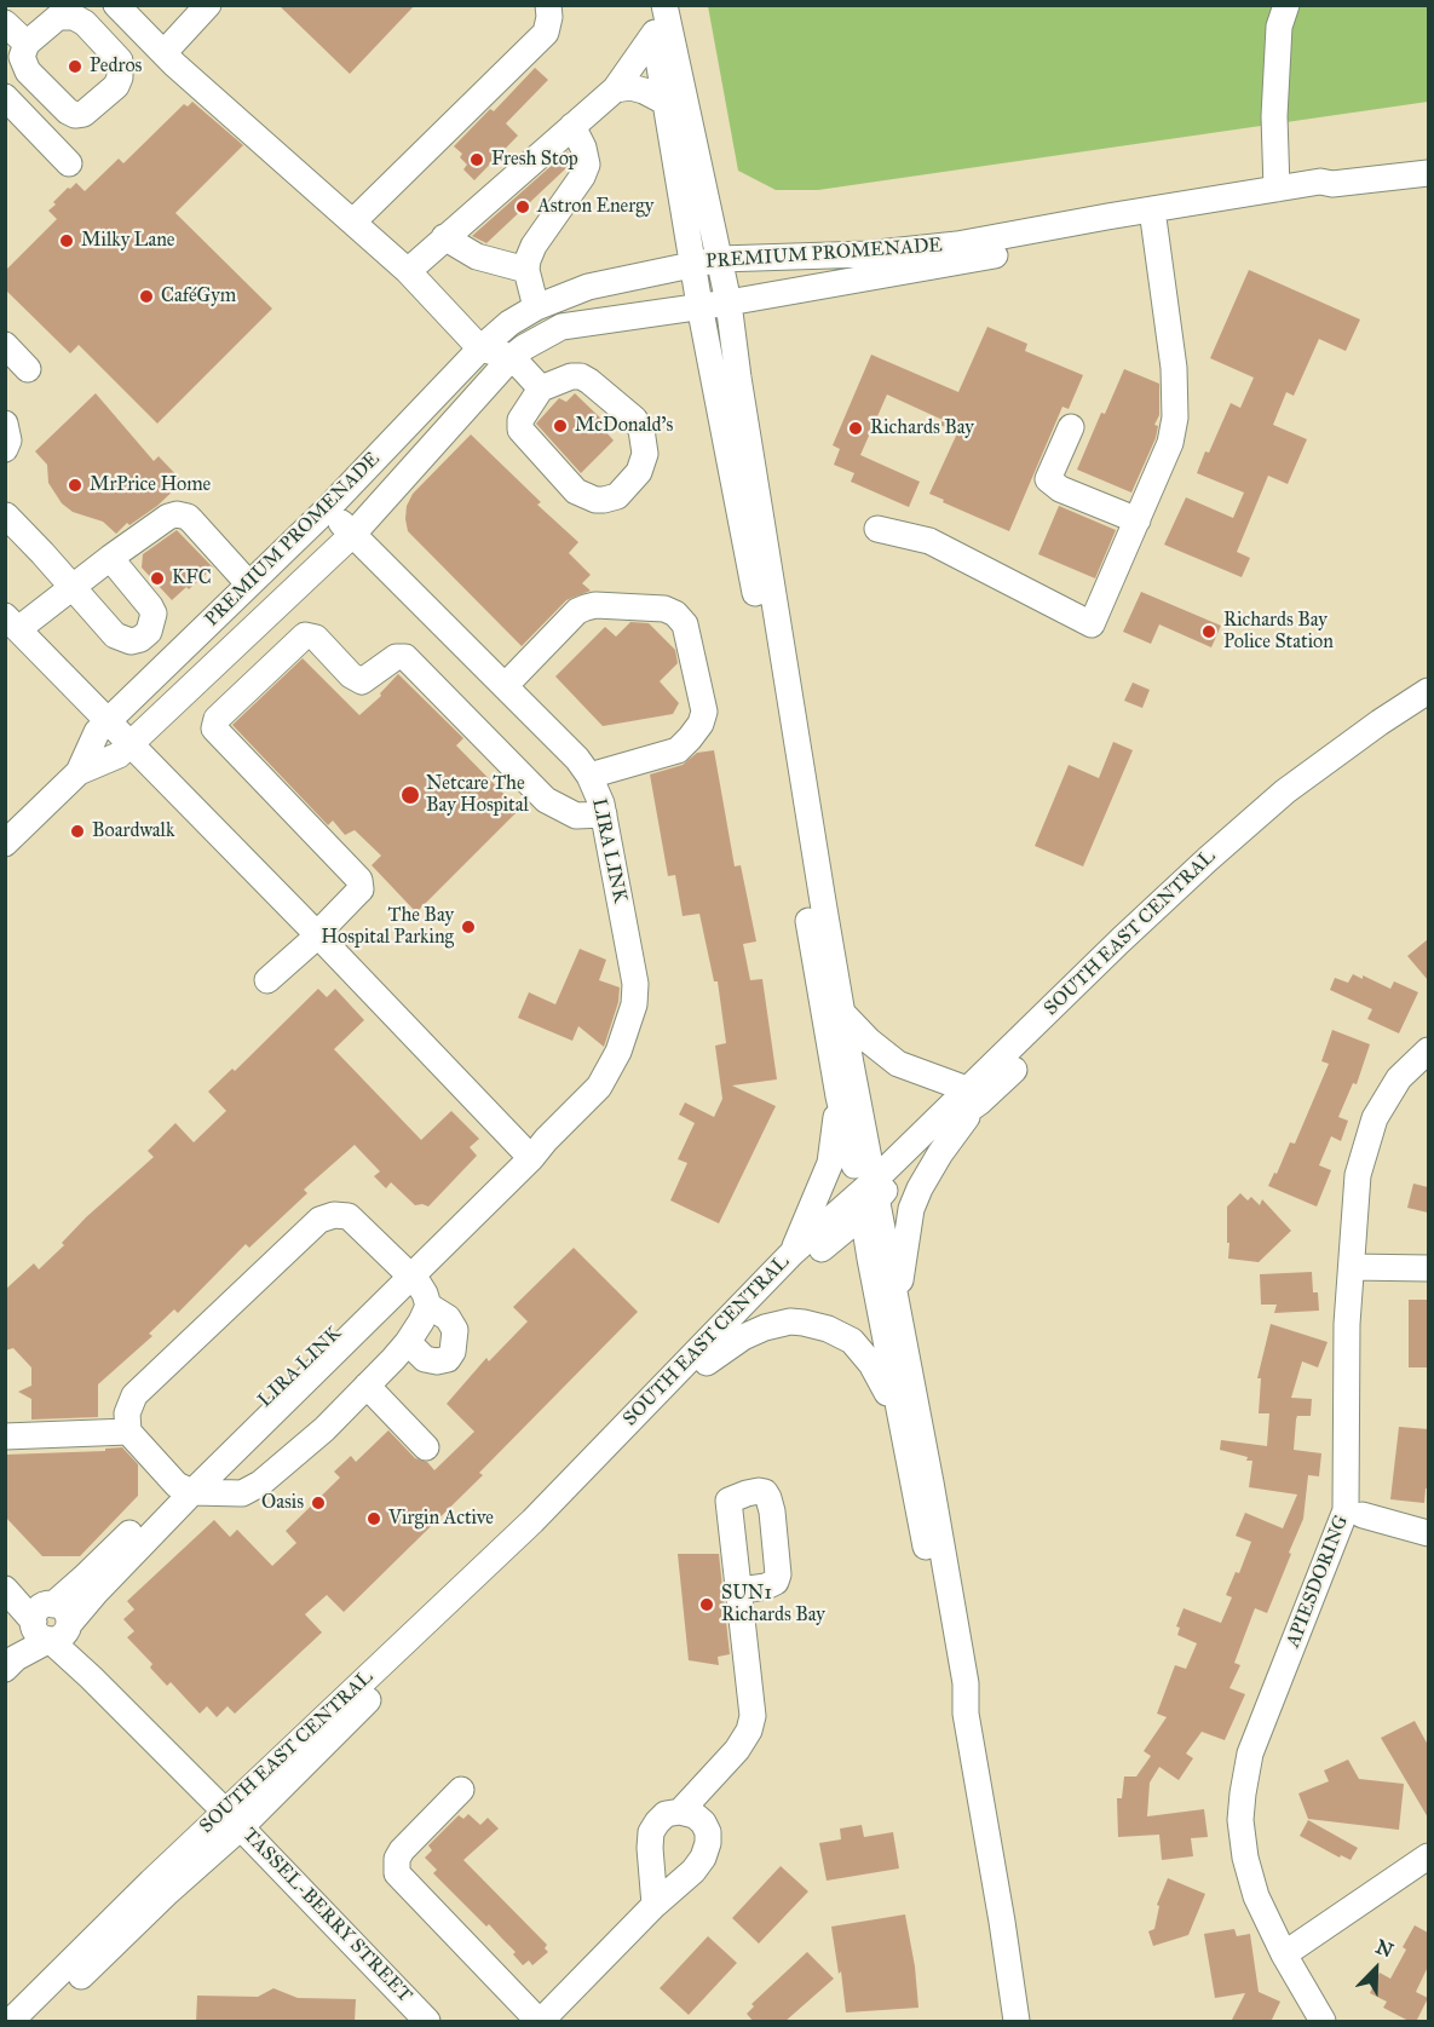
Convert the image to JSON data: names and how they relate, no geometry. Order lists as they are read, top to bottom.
{
  "streets": {
    "street": [
      "PREMIUM PROMENADE",
      "LIRA LINK",
      "SOUTH EAST CENTRAL",
      "APIESDORING",
      "TASSEL-BERRY STREET"
    ]
  },
  "crossings": [
    ["PREMIUM PROMENADE", "LIRA LINK"],
    ["SOUTH EAST CENTRAL", "TASSEL-BERRY STREET"]
  ],
  "places": [
    "Pedros",
    "Fresh Stop",
    "Astron Energy",
    "Milky Lane",
    "CaféGym",
    "McDonald's",
    "Richards Bay",
    "MrPrice Home",
    "KFC",
    "Richards Bay Police Station",
    "Netcare The Bay Hospital",
    "Boardwalk",
    "The Bay Hospital Parking",
    "Oasis",
    "Virgin Active",
    "SUN1 Richards Bay"
  ],
  "north": "top right"
}
